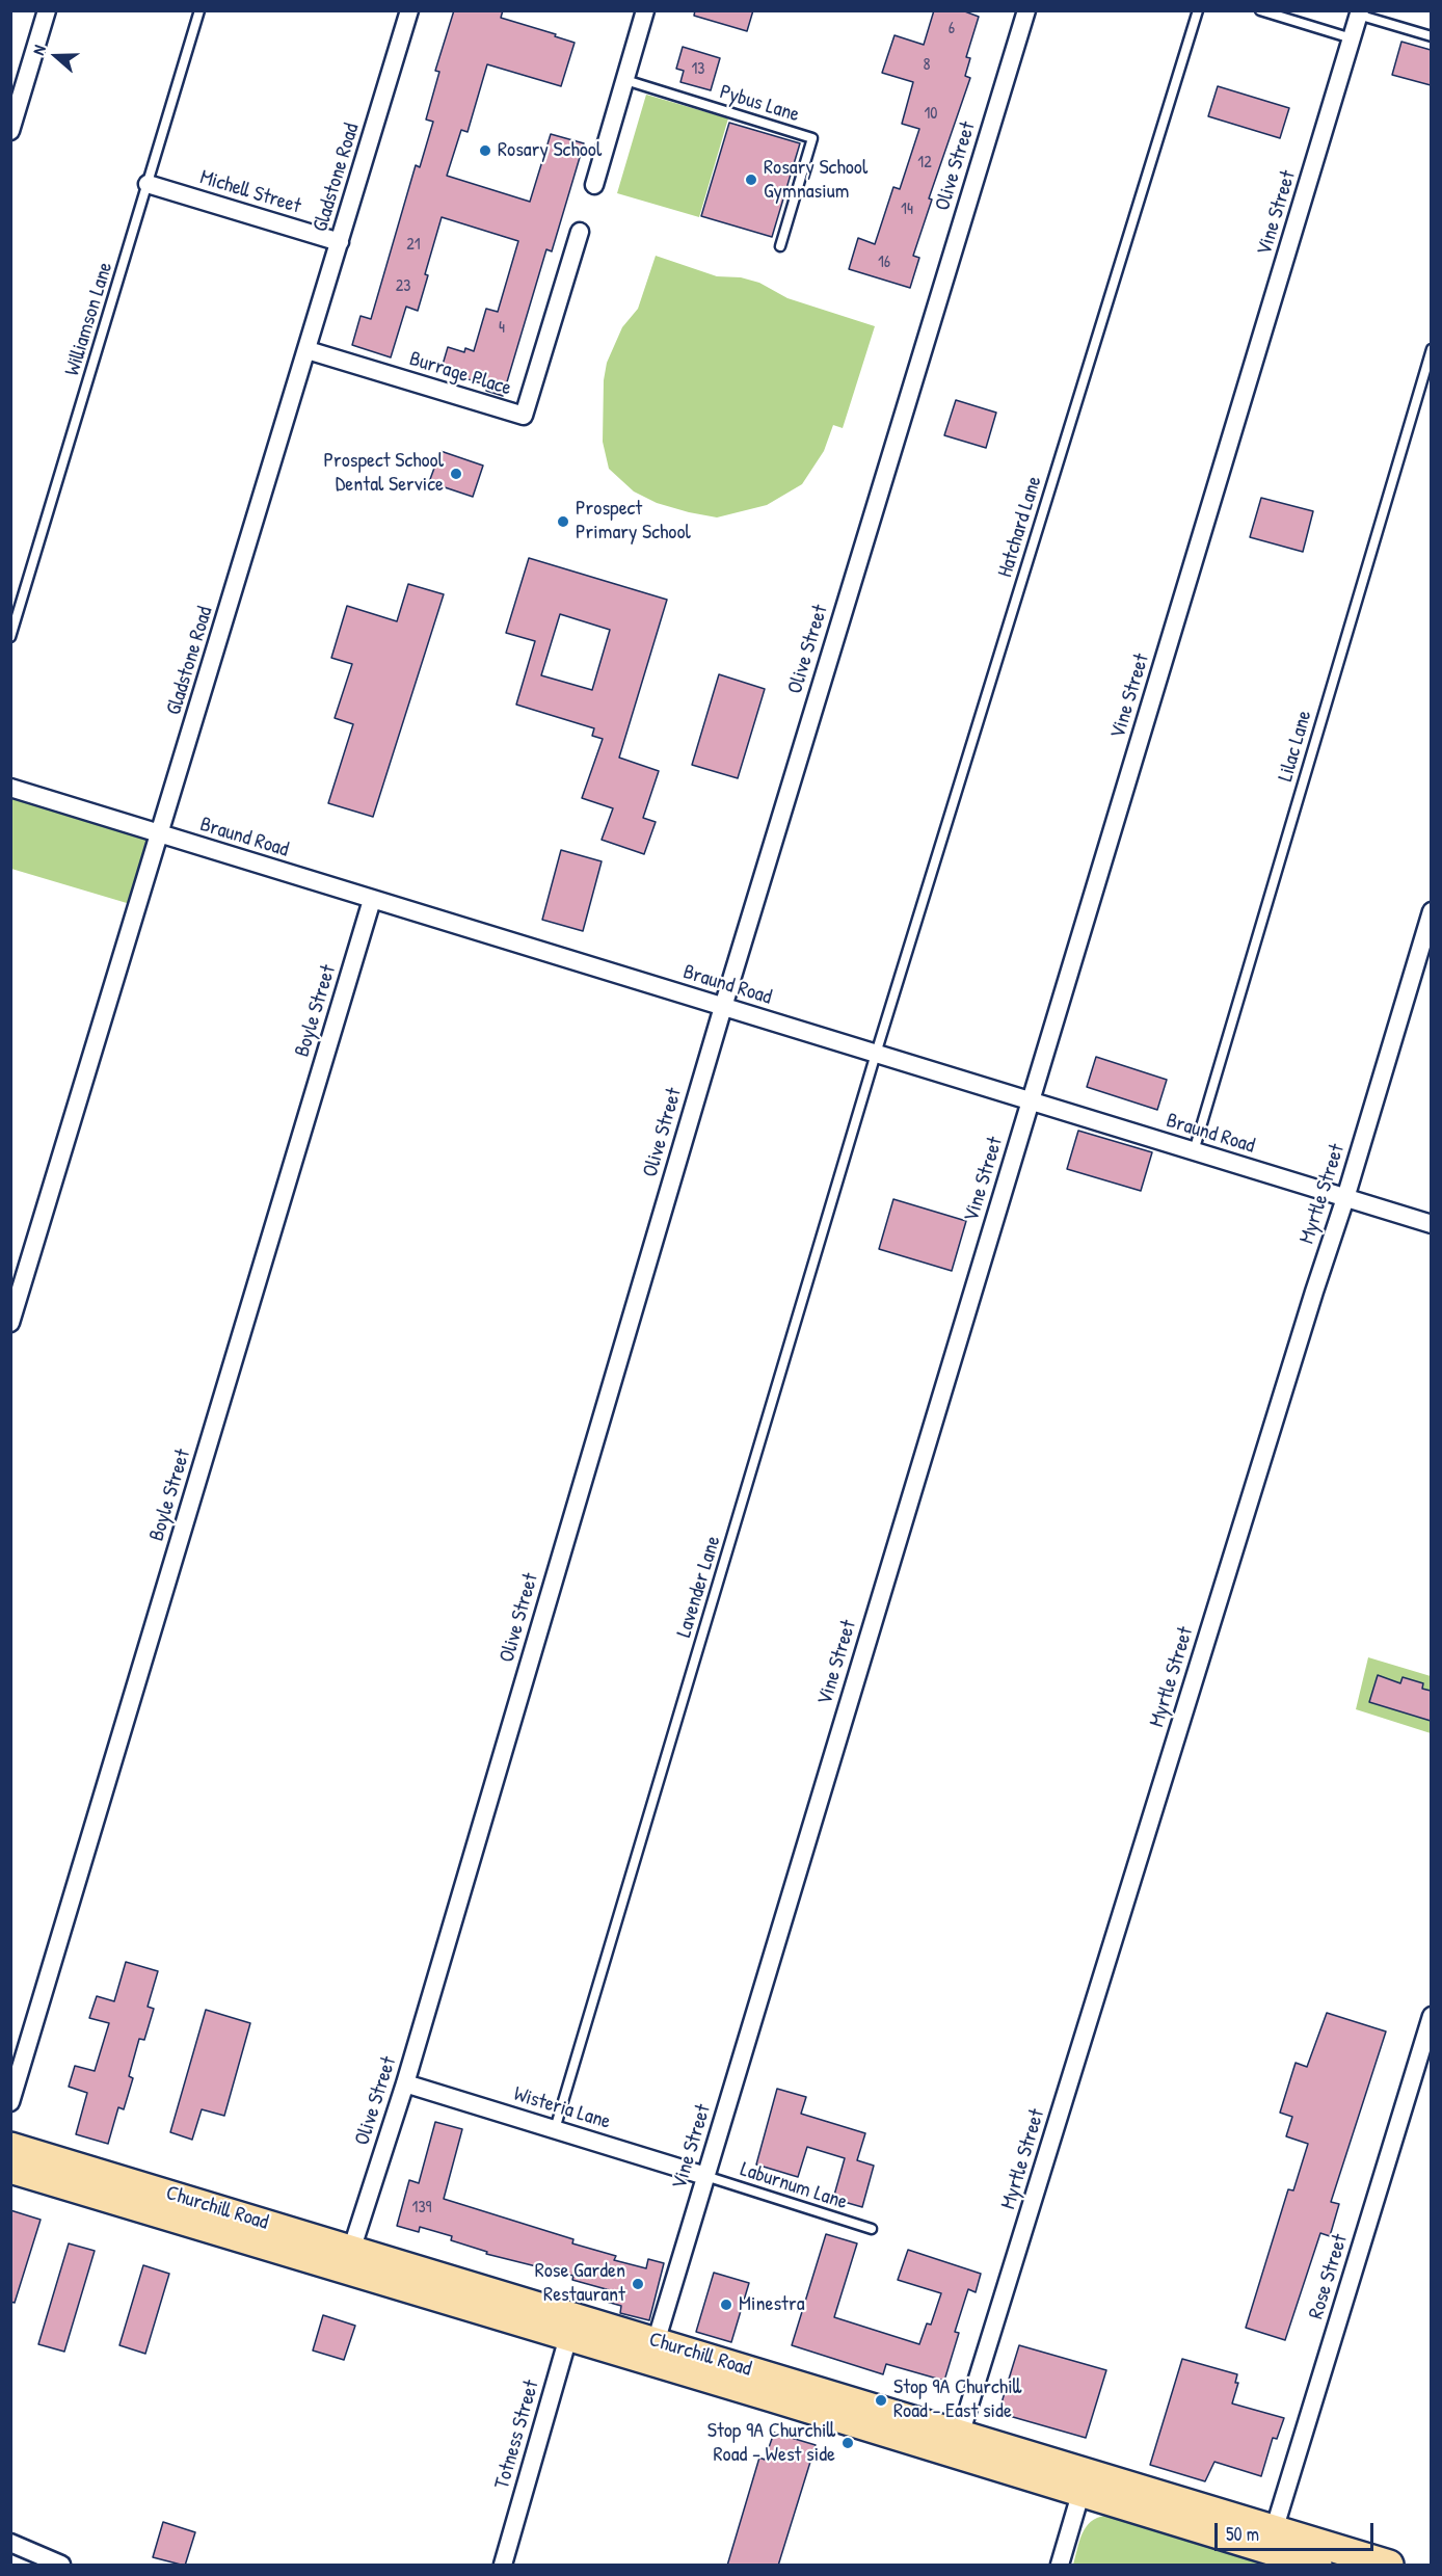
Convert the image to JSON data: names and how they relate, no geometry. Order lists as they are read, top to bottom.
{
  "streets": {
    "main road": ["Churchill Road"],
    "street": [
      "Olive Street",
      "Gladstone Road",
      "Michell Street",
      "Vine Street",
      "Burrage Place",
      "Braund Road",
      "Boyle Street",
      "Myrtle Street",
      "Wisteria Lane",
      "Rose Street",
      "Totness Street"
    ],
    "lane": [
      "Pybus Lane",
      "Williamson Lane",
      "Hatchard Lane",
      "Lilac Lane",
      "Lavender Lane",
      "Laburnum Lane"
    ]
  },
  "crossings": [
    ["Olive Street", "Braund Road"],
    ["Olive Street", "Wisteria Lane"],
    ["Olive Street", "Churchill Road"],
    ["Gladstone Road", "Michell Street"],
    ["Gladstone Road", "Burrage Place"],
    ["Gladstone Road", "Braund Road"],
    ["Michell Street", "Williamson Lane"],
    ["Vine Street", "Braund Road"],
    ["Vine Street", "Wisteria Lane"],
    ["Vine Street", "Laburnum Lane"],
    ["Vine Street", "Churchill Road"],
    ["Hatchard Lane", "Braund Road"],
    ["Hatchard Lane", "Lavender Lane"],
    ["Lilac Lane", "Braund Road"],
    ["Braund Road", "Boyle Street"],
    ["Braund Road", "Myrtle Street"],
    ["Braund Road", "Lavender Lane"],
    ["Myrtle Street", "Churchill Road"],
    ["Lavender Lane", "Wisteria Lane"],
    ["Wisteria Lane", "Laburnum Lane"],
    ["Churchill Road", "Rose Street"],
    ["Churchill Road", "Totness Street"]
  ],
  "places": [
    "Rosary School",
    "Rosary School Gymnasium",
    "Prospect School Dental Service",
    "Prospect Primary School",
    "Rose Garden Restaurant",
    "Minestra",
    "Stop 9A Churchill Road - East side",
    "Stop 9A Churchill Road - West side"
  ],
  "house_numbers": [
    "6",
    "8",
    "13",
    "10",
    "12",
    "14",
    "21",
    "16",
    "23",
    "4",
    "139"
  ],
  "scale_bar": "50 m",
  "north": "left"
}
